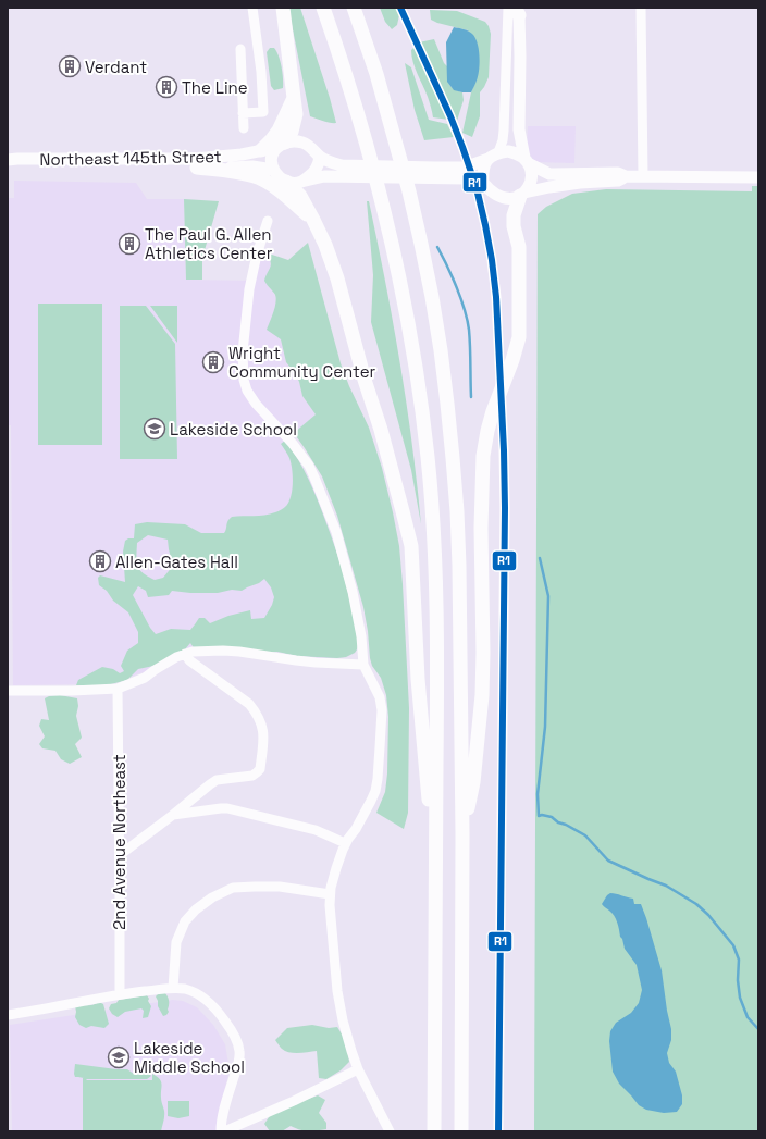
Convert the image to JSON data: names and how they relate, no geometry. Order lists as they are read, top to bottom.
{
  "streets": {
    "main road": ["Northeast 145th Street"],
    "street": ["2nd Avenue Northeast"]
  },
  "places": {
    "building": [
      "Verdant",
      "The Line",
      "The Paul G. Allen Athletics Center",
      "Wright Community Center",
      "Allen-Gates Hall"
    ],
    "school or university": ["Lakeside School", "Lakeside Middle School"]
  },
  "lines": ["transit line R1"]
}
